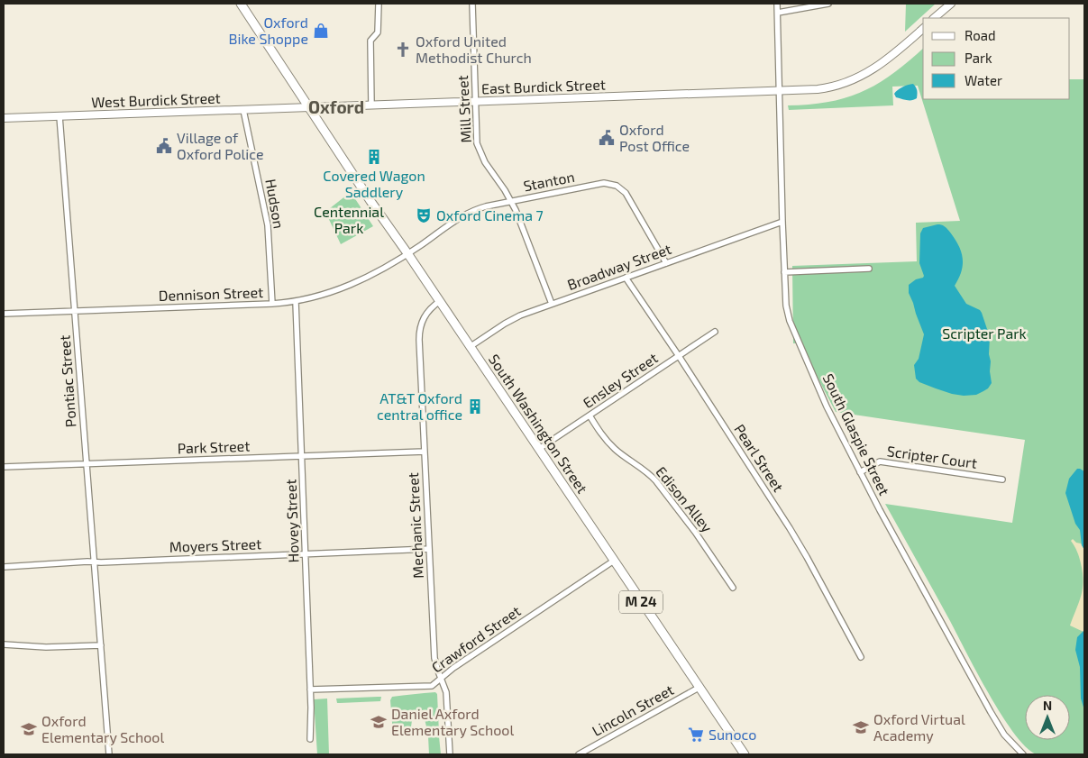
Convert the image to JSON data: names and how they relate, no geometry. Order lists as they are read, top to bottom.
{
  "streets": {
    "main road": [
      "East Burdick Street",
      "West Burdick Street",
      "South Washington Street",
      "M 24"
    ],
    "street": [
      "Mill Street",
      "Stanton",
      "Hudson",
      "Broadway Street",
      "Dennison Street",
      "Ensley Street",
      "Pontiac Street",
      "South Glaspie Street",
      "Park Street",
      "Scripter Court",
      "Pearl Street",
      "Edison Alley",
      "Hovey Street",
      "Mechanic Street",
      "Moyers Street",
      "Crawford Street",
      "Lincoln Street"
    ]
  },
  "crossings": [
    ["East Burdick Street", "West Burdick Street"],
    ["East Burdick Street", "Mill Street"],
    ["East Burdick Street", "South Washington Street"],
    ["East Burdick Street", "South Glaspie Street"],
    ["East Burdick Street", "M 24"],
    ["West Burdick Street", "Hudson"],
    ["West Burdick Street", "Pontiac Street"],
    ["West Burdick Street", "South Washington Street"],
    ["West Burdick Street", "M 24"],
    ["Mill Street", "Stanton"],
    ["Mill Street", "Broadway Street"],
    ["Stanton", "Broadway Street"],
    ["Stanton", "Dennison Street"],
    ["Stanton", "South Washington Street"],
    ["Hudson", "Dennison Street"],
    ["Broadway Street", "South Washington Street"],
    ["Broadway Street", "South Glaspie Street"],
    ["Broadway Street", "Pearl Street"],
    ["Dennison Street", "Pontiac Street"],
    ["Dennison Street", "South Washington Street"],
    ["Dennison Street", "Hovey Street"],
    ["Ensley Street", "South Washington Street"],
    ["Ensley Street", "Pearl Street"],
    ["Ensley Street", "Edison Alley"],
    ["Pontiac Street", "Park Street"],
    ["Pontiac Street", "Moyers Street"],
    ["South Washington Street", "Mechanic Street"],
    ["South Washington Street", "M 24"],
    ["South Washington Street", "Crawford Street"],
    ["South Washington Street", "Lincoln Street"],
    ["South Glaspie Street", "Scripter Court"],
    ["Park Street", "Hovey Street"],
    ["Park Street", "Mechanic Street"],
    ["Hovey Street", "Moyers Street"],
    ["Hovey Street", "Crawford Street"],
    ["Mechanic Street", "Moyers Street"],
    ["Mechanic Street", "Crawford Street"]
  ],
  "districts": ["Oxford"],
  "parks": ["Centennial Park", "Scripter Park"],
  "places": {
    "shop": ["Oxford Bike Shoppe"],
    "church": ["Oxford United Methodist Church"],
    "public building": ["Oxford Post Office", "Village of Oxford Police"],
    "building": ["Covered Wagon Saddlery", "AT&T Oxford central office"],
    "theatre": ["Oxford Cinema 7"],
    "school or university": ["Daniel Axford Elementary School", "Oxford Virtual Academy", "Oxford Elementary School"],
    "supermarket": ["Sunoco"]
  },
  "legend": ["Road", "Park", "Water"],
  "north": "top"
}
